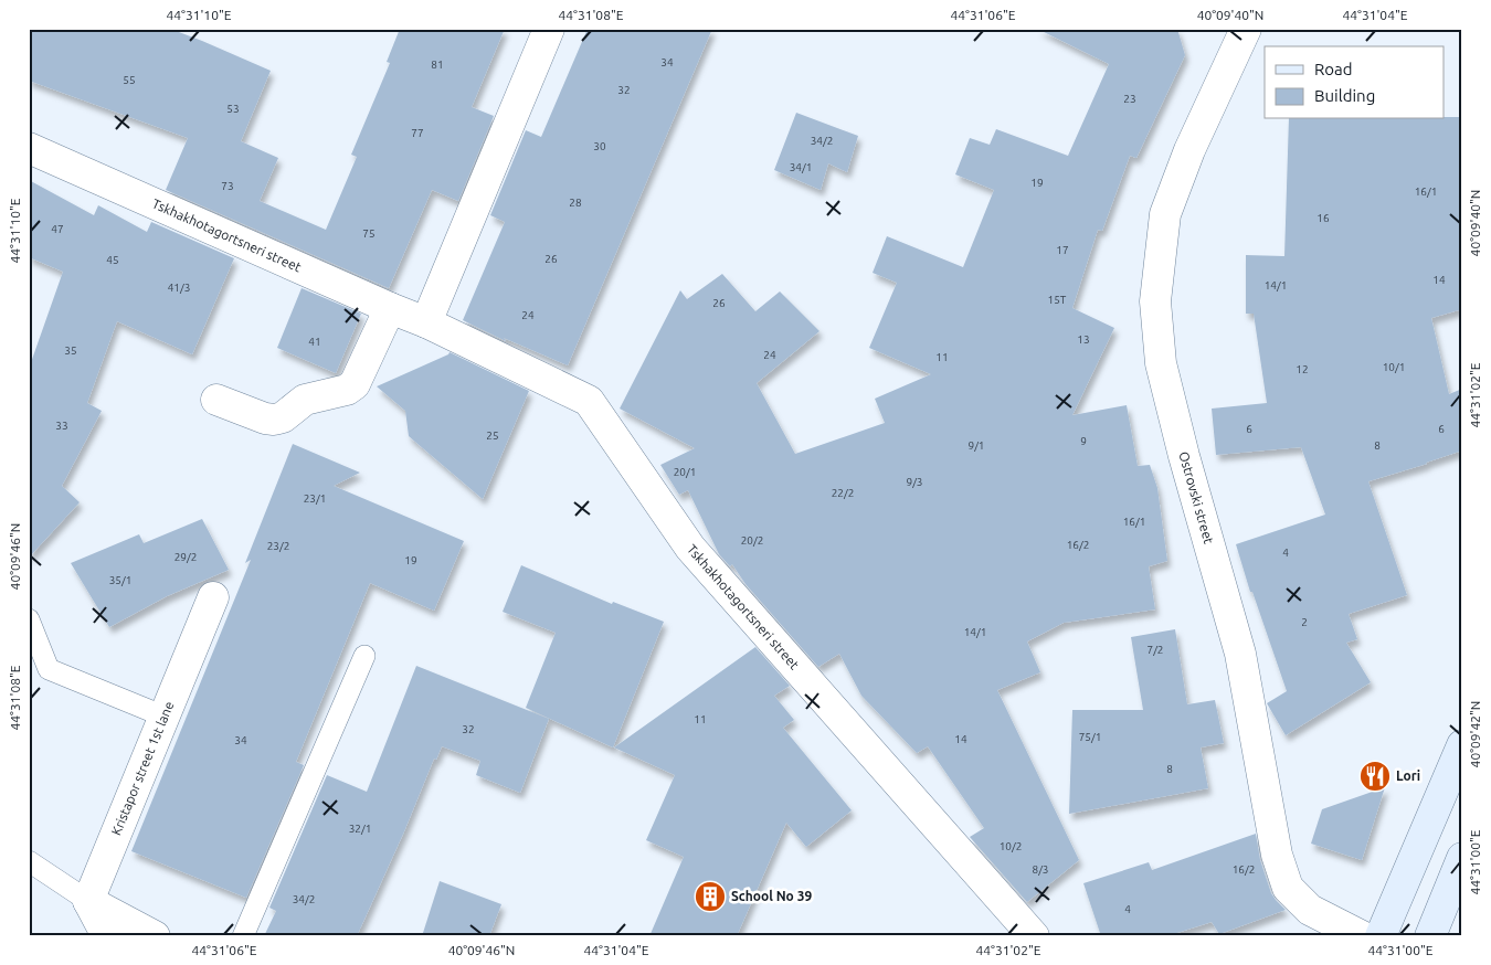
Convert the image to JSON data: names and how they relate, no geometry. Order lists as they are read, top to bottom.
{
  "streets": {
    "street": ["Tskhakhotagortsneri street", "Ostrovski street", "Kristapor street 1st lane"]
  },
  "places": {
    "restaurant": ["Lori"],
    "building": ["School No 39"]
  },
  "house_numbers": [
    "34",
    "81",
    "55",
    "32",
    "23",
    "53",
    "77",
    "34/2",
    "30",
    "34/1",
    "19",
    "73",
    "16/1",
    "28",
    "16",
    "47",
    "75",
    "17",
    "26",
    "45",
    "14",
    "14/1",
    "41/3",
    "15Т",
    "26",
    "24",
    "13",
    "41",
    "35",
    "24",
    "11",
    "10/1",
    "12",
    "33",
    "6",
    "6",
    "25",
    "9",
    "9/1",
    "8",
    "20/1",
    "9/3",
    "22/2",
    "23/1",
    "16/1",
    "20/2",
    "16/2",
    "23/2",
    "4",
    "29/2",
    "19",
    "35/1",
    "2",
    "14/1",
    "7/2",
    "11",
    "32",
    "75/1",
    "14",
    "34",
    "8",
    "32/1",
    "10/2",
    "8/3",
    "16/2",
    "34/2",
    "4"
  ],
  "legend": ["Road", "Building"],
  "coordinates": [
    "44°31'10\"E",
    "44°31'08\"E",
    "44°31'06\"E",
    "40°09'40\"N",
    "44°31'04\"E",
    "44°31'02\"E",
    "40°09'46\"N",
    "40°09'42\"N",
    "44°31'00\"E"
  ]
}
